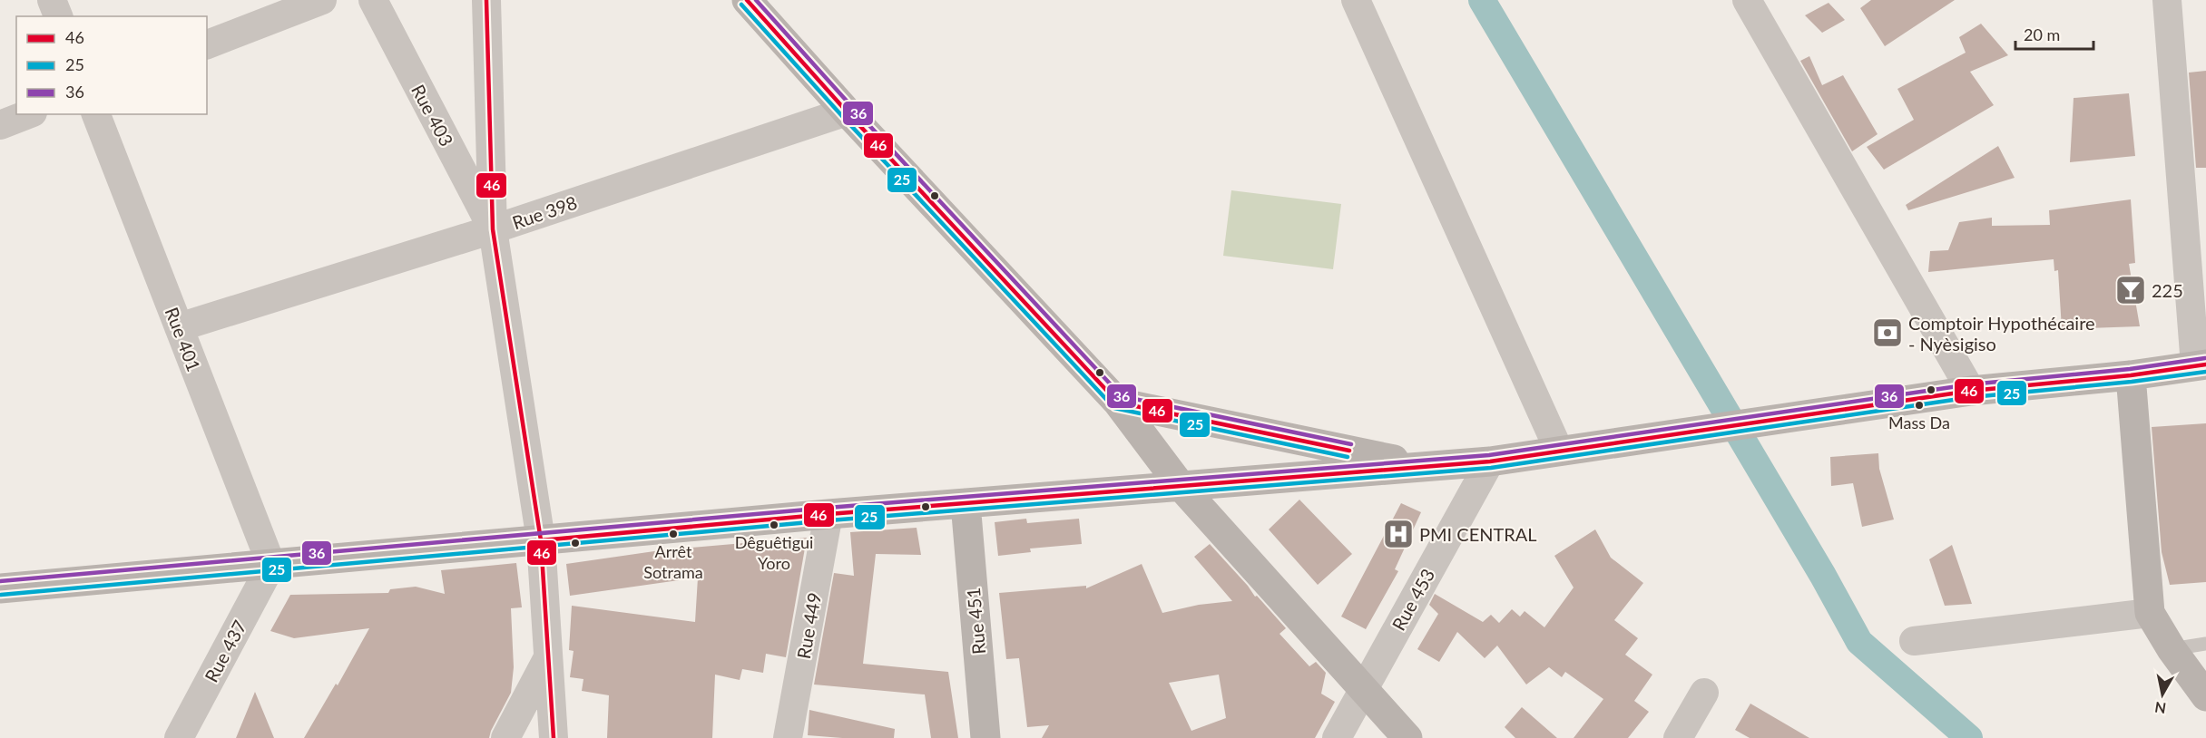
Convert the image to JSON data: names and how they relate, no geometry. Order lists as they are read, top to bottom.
{
  "streets": {
    "main road": ["Rue 451"],
    "street": [
      "Rue 403",
      "Rue 398",
      "Rue 401",
      "Rue 453",
      "Rue 449",
      "Rue 437"
    ]
  },
  "crossings": [
    ["Rue 403", "Rue 398"],
    ["Rue 398", "Rue 401"],
    ["Rue 401", "Rue 437"]
  ],
  "places": {
    "bar": ["225"],
    "bank": ["Comptoir Hypothécaire - Nyèsigiso"],
    "other": ["Mass Da", "Dêguêtigui Yoro", "Arrêt Sotrama"],
    "hospital": ["PMI CENTRAL"]
  },
  "lines": ["transit line 46", "transit line 36", "transit line 25"],
  "legend": ["46", "25", "36"],
  "scale_bar": "20 m",
  "north": "bottom"
}
